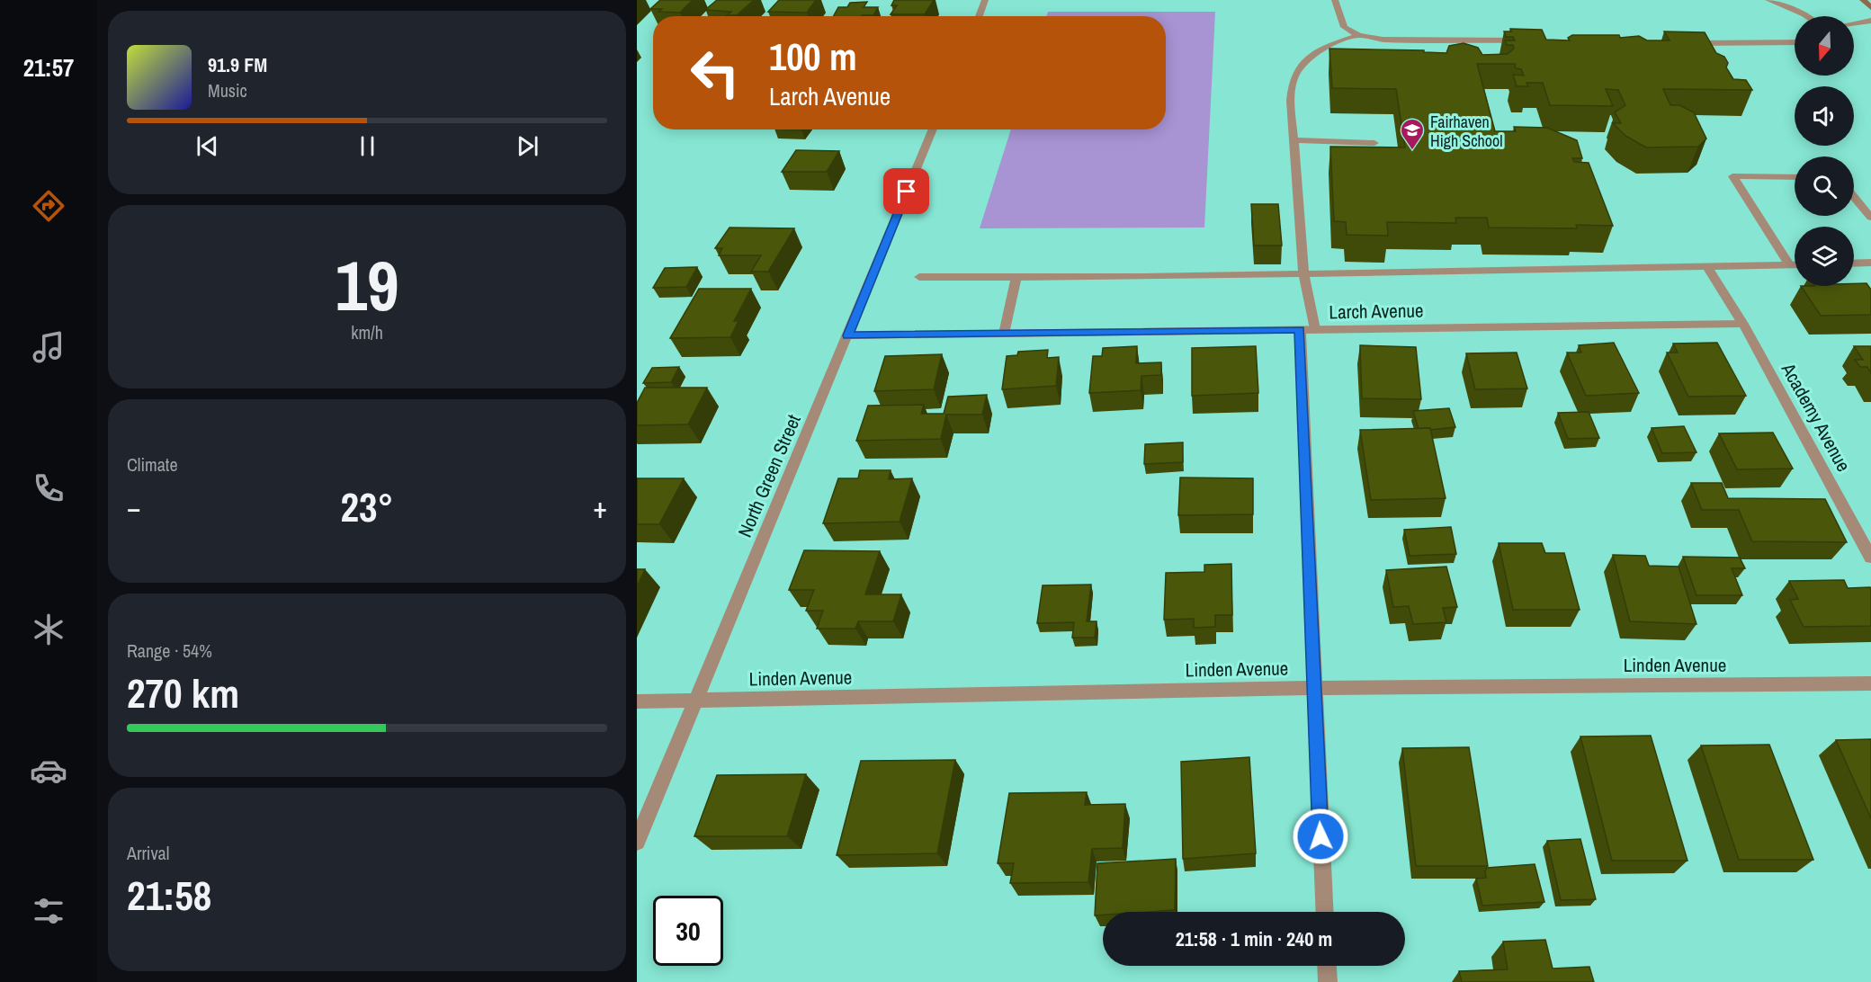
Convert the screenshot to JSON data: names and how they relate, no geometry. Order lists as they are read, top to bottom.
{
  "streets": {
    "street": [
      "Larch Avenue",
      "Academy Avenue",
      "North Green Street",
      "Linden Avenue"
    ]
  },
  "crossings": [
    ["Larch Avenue", "Academy Avenue"],
    ["Larch Avenue", "North Green Street"],
    ["North Green Street", "Linden Avenue"]
  ],
  "places": {
    "school or university": ["Fairhaven High School"]
  },
  "north": "bottom",
  "page": {
    "tabs": "21:57",
    "turn": ["100 m", "Larch Avenue"],
    "song": ["91.9 FM", "Music"],
    "tile": [
      ["19", "km/h"],
      "Climate",
      ["Range · 54%", "270 km"],
      ["Arrival", "21:58"]
    ],
    "heat": ["−", "23°", "+"],
    "limit": "30",
    "trip": "21:58 · 1 min · 240 m"
  }
}
